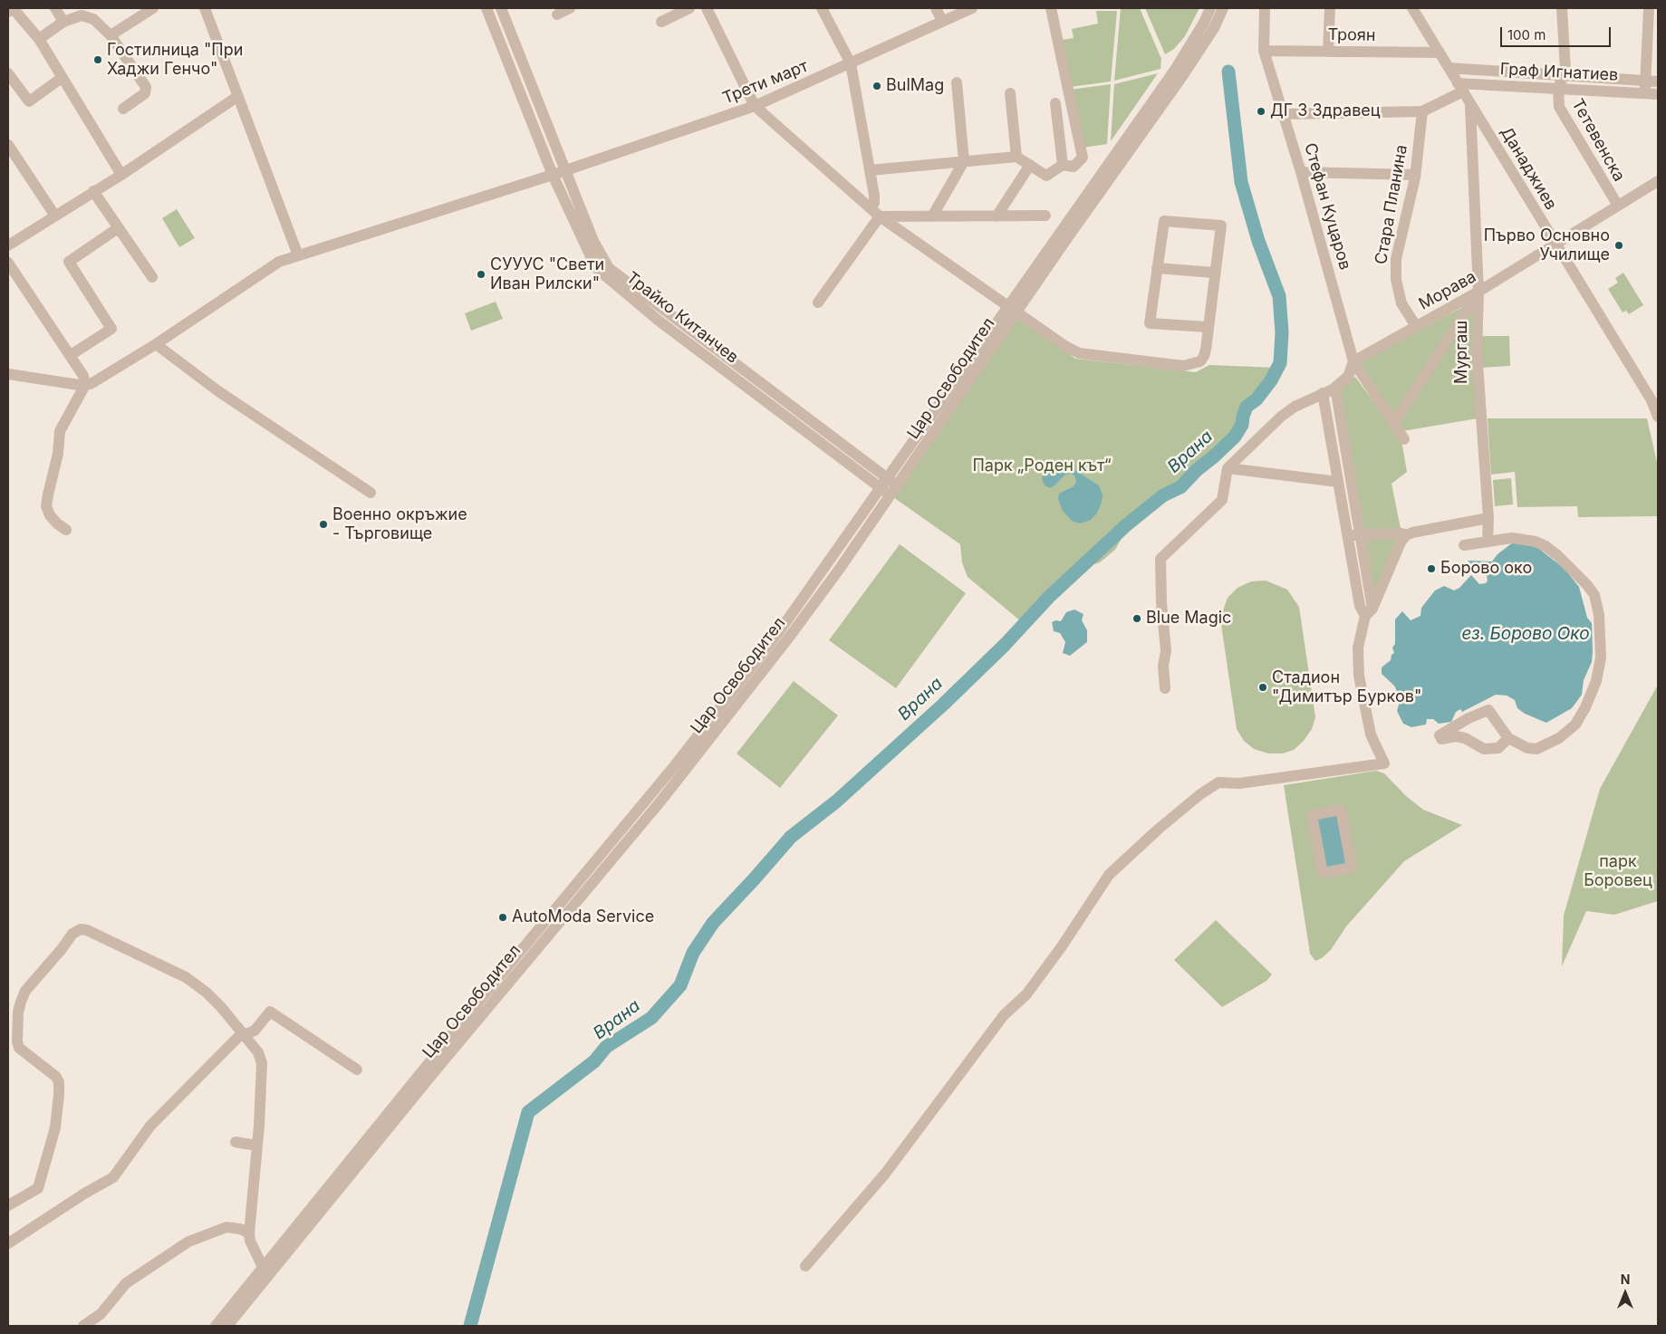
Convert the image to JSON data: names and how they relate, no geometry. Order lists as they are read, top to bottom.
{
  "streets": {
    "street": [
      "Троян",
      "Граф Игнатиев",
      "Трети март",
      "Тетевенска",
      "Данаджиев",
      "Стара Планина",
      "Стефан Куцаров",
      "Морава",
      "Трайко Китанчев",
      "Мургаш",
      "Цар Освободител"
    ]
  },
  "crossings": [
    ["Троян", "Данаджиев"],
    ["Троян", "Стефан Куцаров"],
    ["Граф Игнатиев", "Тетевенска"],
    ["Граф Игнатиев", "Данаджиев"],
    ["Трети март", "Трайко Китанчев"],
    ["Тетевенска", "Морава"],
    ["Данаджиев", "Морава"],
    ["Данаджиев", "Мургаш"],
    ["Стара Планина", "Морава"],
    ["Стефан Куцаров", "Морава"],
    ["Морава", "Мургаш"],
    ["Трайко Китанчев", "Цар Освободител"]
  ],
  "water": ["Врана", "ез. Борово Око"],
  "parks": ["Парк „Роден кът“", "парк Боровец"],
  "places": [
    "Гостилница \"При Хаджи Генчо\"",
    "BulMag",
    "ДГ 3 Здравец",
    "Първо Основно Училище",
    "СУУУС \"Свети Иван Рилски\"",
    "Военно окръжие - Търговище",
    "Борово око",
    "Blue Magic",
    "Стадион \"Димитър Бурков\"",
    "AutoModa Service"
  ],
  "scale_bar": "100 m",
  "north": "top"
}
